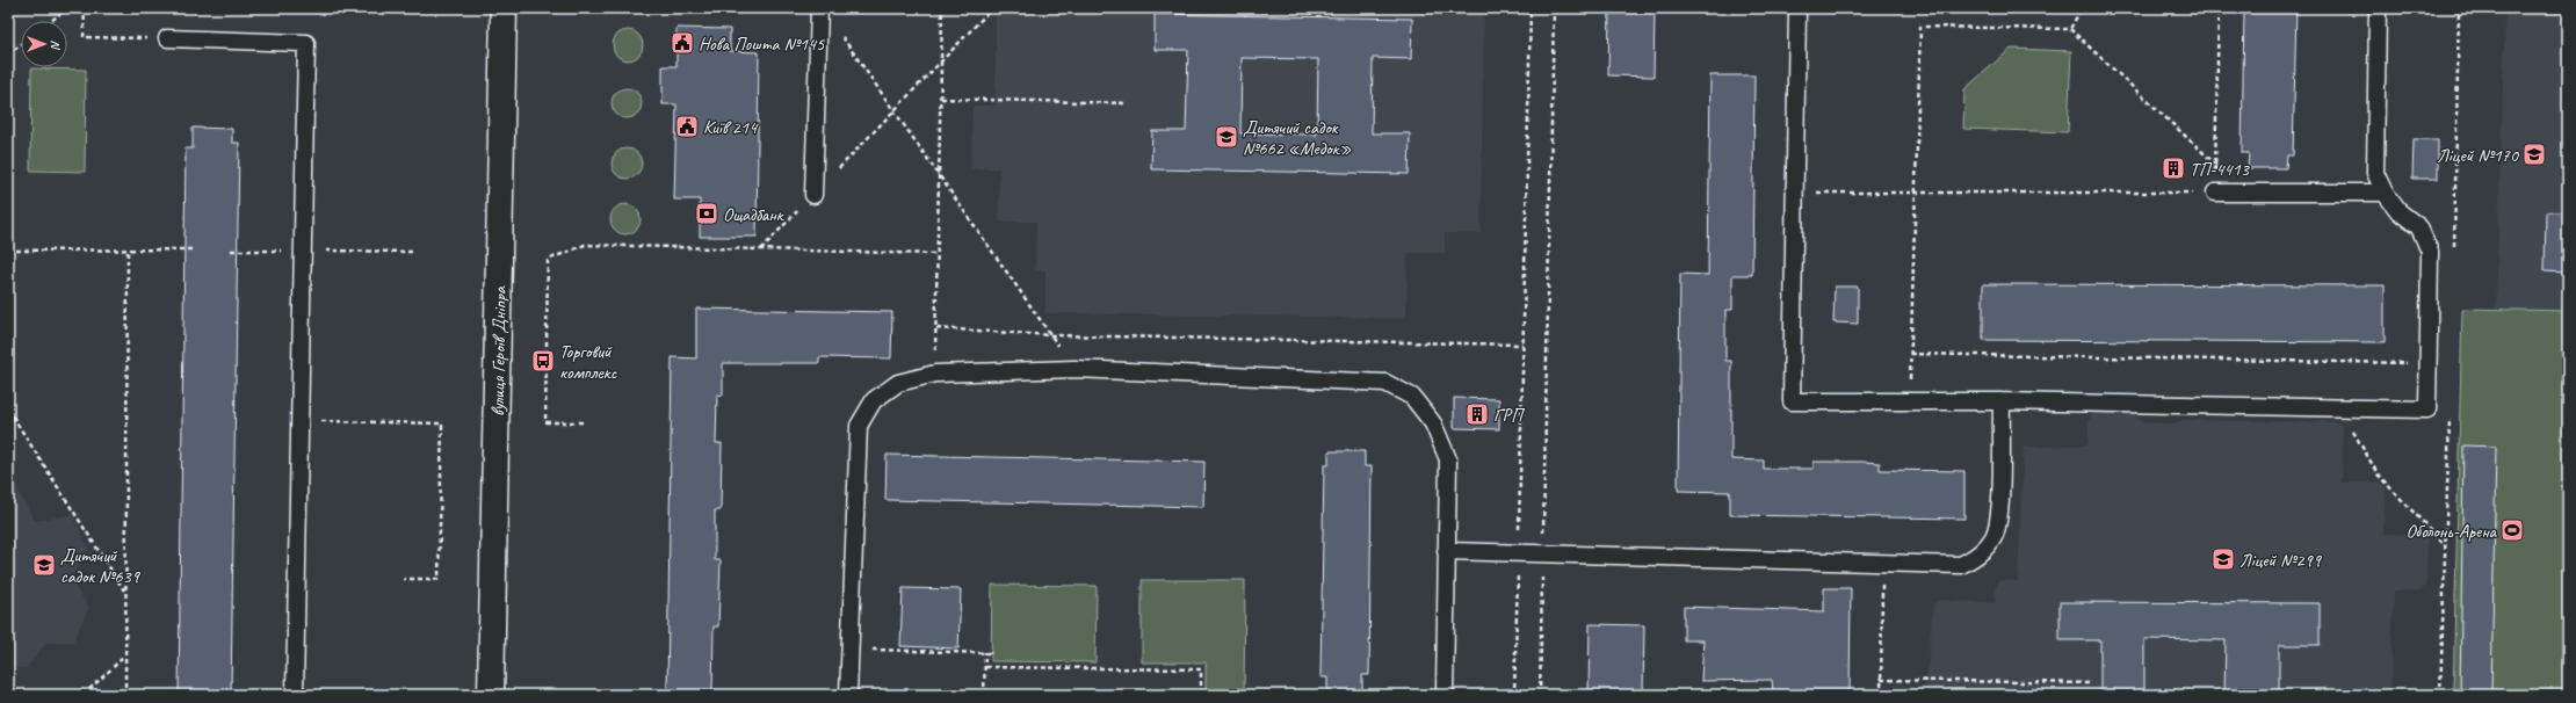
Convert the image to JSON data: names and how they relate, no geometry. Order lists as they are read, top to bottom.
{
  "streets": {
    "main road": ["вулиця Героїв Дніпра"]
  },
  "places": {
    "public building": ["Нова Пошта №145", "Київ 214"],
    "school or university": [
      "Дитячий садок №662 «Медок»",
      "Ліцей №170",
      "Ліцей №299",
      "Дитячий садок №639"
    ],
    "building": ["ТП-4413", "ГРП"],
    "bank": ["Ощадбанк"],
    "bus stop": ["Торговий комплекс"],
    "sports": ["Оболонь-Арена"]
  },
  "north": "right"
}
